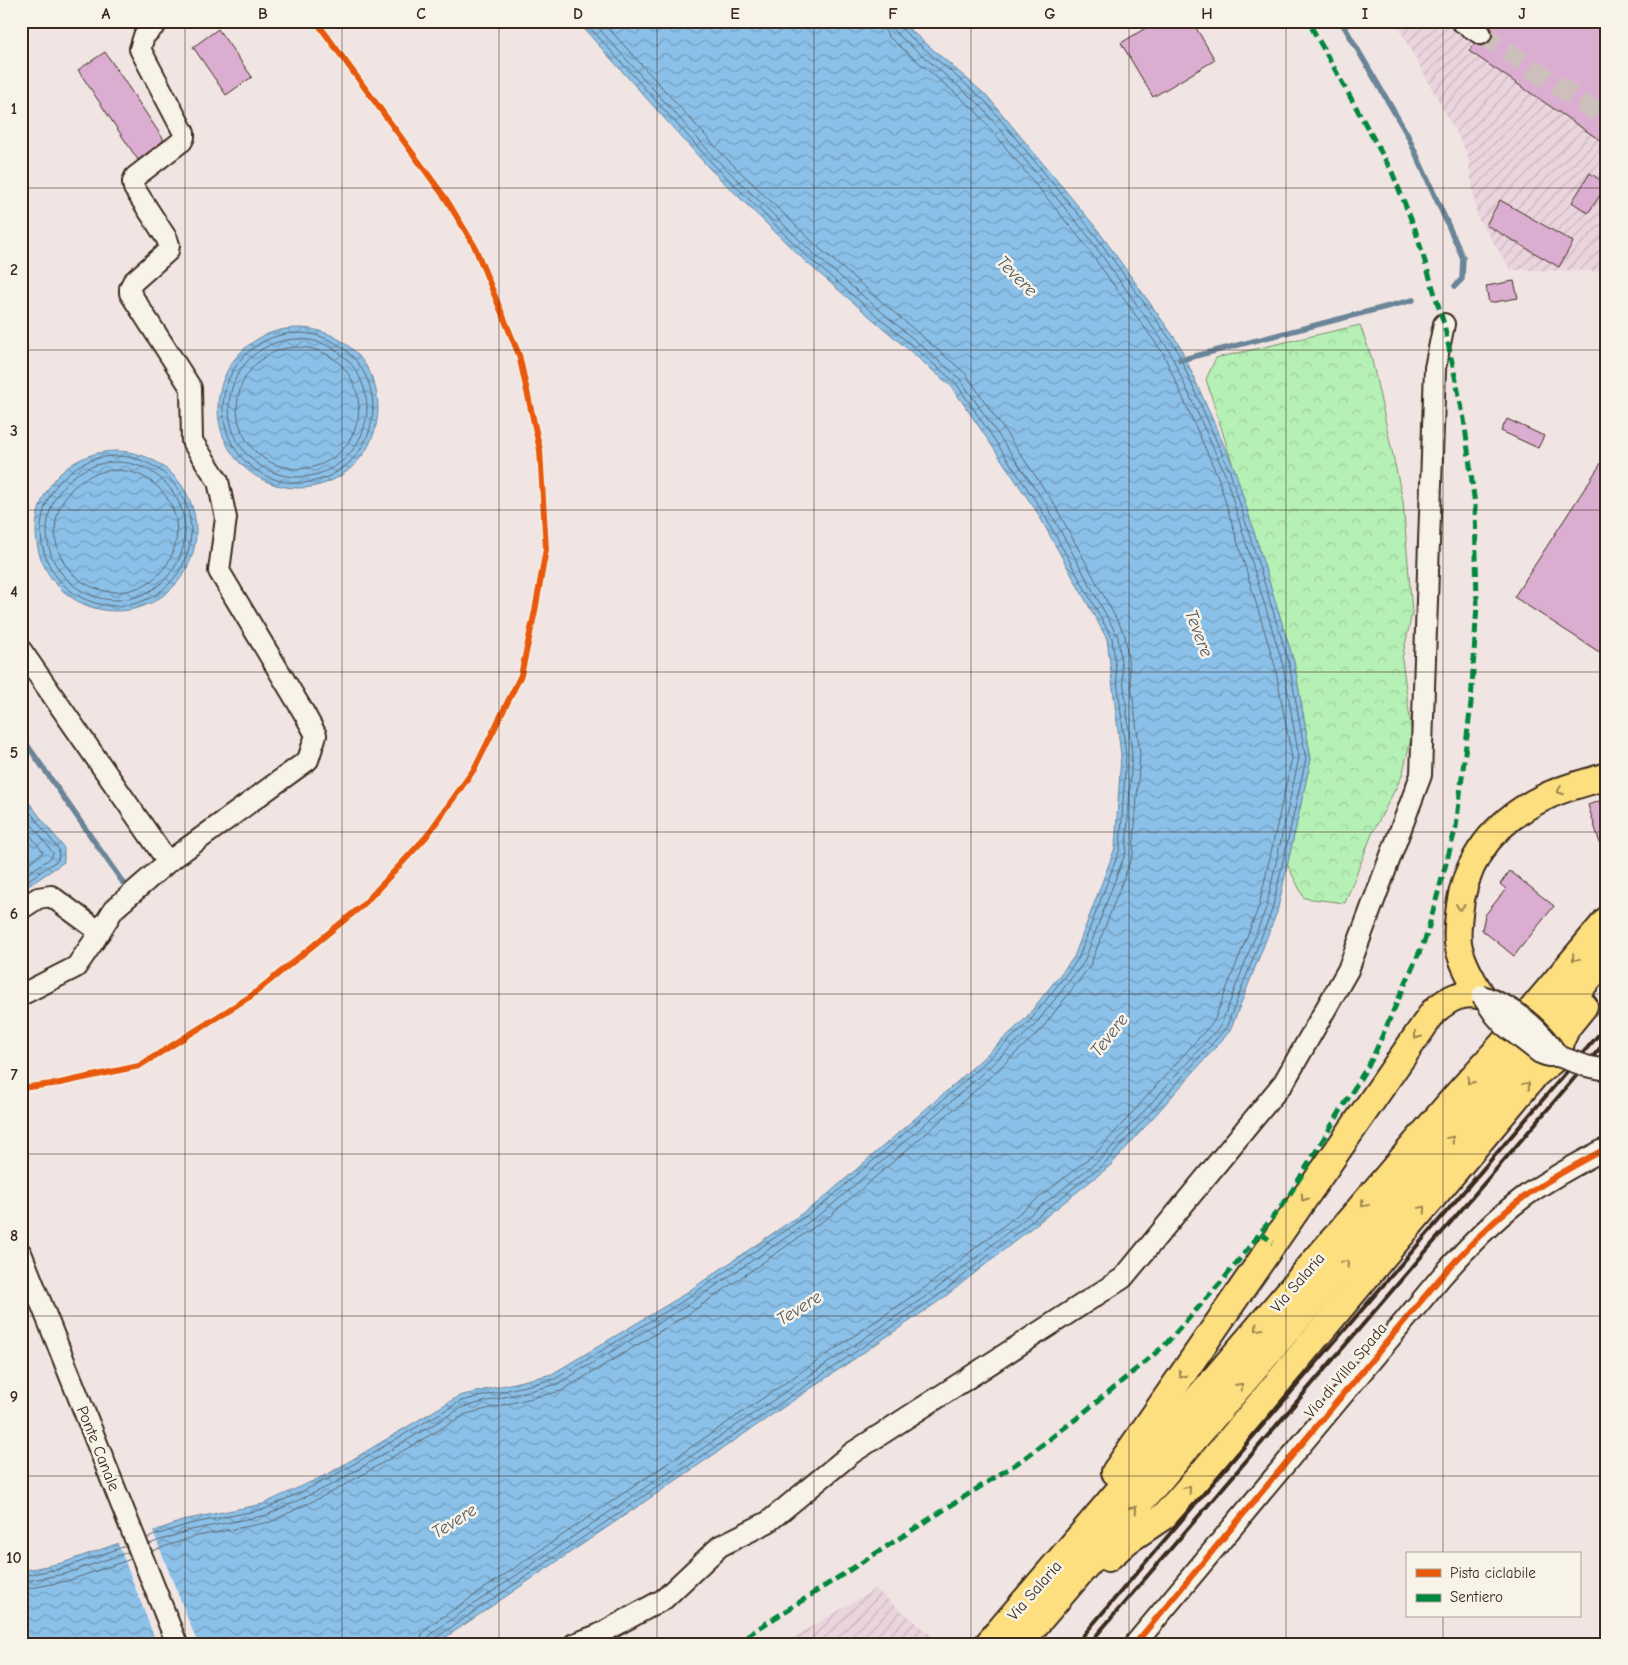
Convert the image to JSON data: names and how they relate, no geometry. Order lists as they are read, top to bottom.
{
  "streets": {
    "main road": ["Via Salaria"],
    "street": ["Via di Villa Spada", "Ponte Canale"]
  },
  "water": ["Tevere"],
  "legend": ["Pista ciclabile", "Sentiero"],
  "grid": {
    "columns": [
      "A",
      "B",
      "C",
      "D",
      "E",
      "F",
      "G",
      "H",
      "I",
      "J"
    ],
    "rows": [
      "1",
      "2",
      "3",
      "4",
      "5",
      "6",
      "7",
      "8",
      "9",
      "10"
    ]
  }
}
